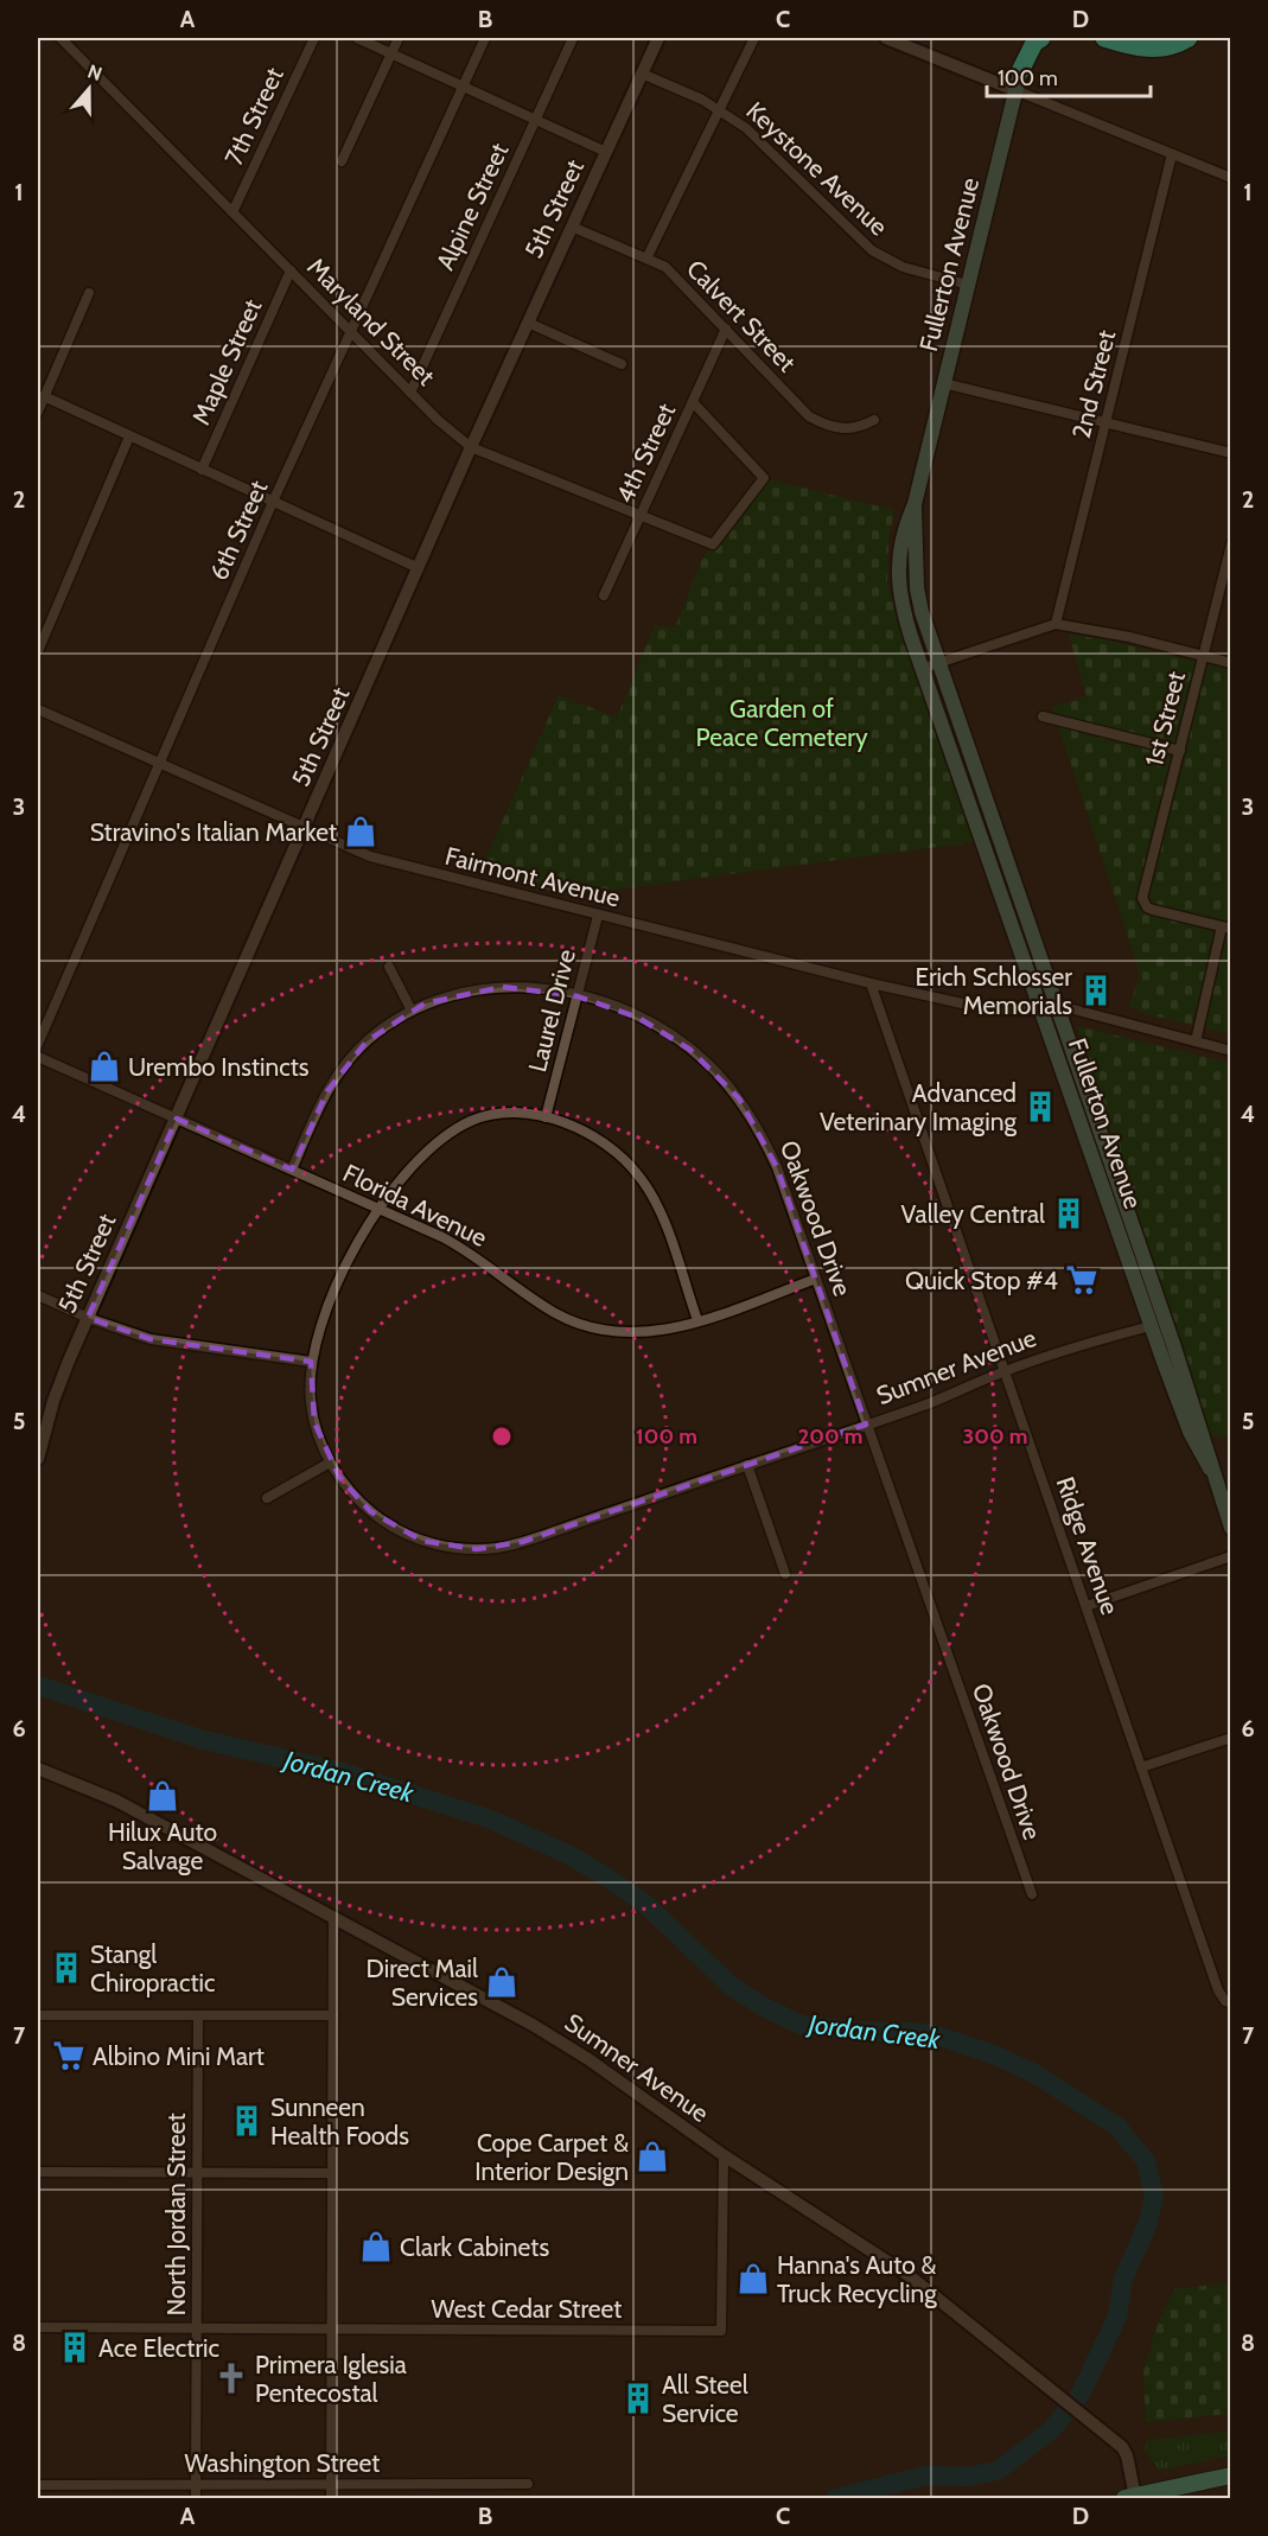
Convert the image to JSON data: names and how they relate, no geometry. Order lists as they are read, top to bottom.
{
  "streets": {
    "main road": ["Fullerton Avenue"],
    "street": [
      "7th Street",
      "Keystone Avenue",
      "Alpine Street",
      "5th Street",
      "Calvert Street",
      "Maryland Street",
      "Maple Street",
      "2nd Street",
      "4th Street",
      "6th Street",
      "1st Street",
      "Fairmont Avenue",
      "Laurel Drive",
      "Florida Avenue",
      "Oakwood Drive",
      "Sumner Avenue",
      "Ridge Avenue",
      "North Jordan Street",
      "West Cedar Street",
      "Washington Street"
    ]
  },
  "crossings": [
    ["7th Street", "Maryland Street"],
    ["Keystone Avenue", "5th Street"],
    ["Keystone Avenue", "Fullerton Avenue"],
    ["Alpine Street", "Maryland Street"],
    ["5th Street", "Calvert Street"],
    ["5th Street", "Maryland Street"],
    ["5th Street", "Fairmont Avenue"],
    ["5th Street", "Florida Avenue"],
    ["Fullerton Avenue", "Fairmont Avenue"],
    ["Fullerton Avenue", "Sumner Avenue"],
    ["Calvert Street", "4th Street"],
    ["Maryland Street", "Maple Street"],
    ["Maryland Street", "4th Street"],
    ["Maryland Street", "6th Street"],
    ["6th Street", "Fairmont Avenue"],
    ["Fairmont Avenue", "Laurel Drive"],
    ["Fairmont Avenue", "Ridge Avenue"],
    ["Laurel Drive", "Oakwood Drive"],
    ["Laurel Drive", "Sumner Avenue"],
    ["Florida Avenue", "Oakwood Drive"],
    ["Florida Avenue", "Sumner Avenue"],
    ["Oakwood Drive", "Sumner Avenue"],
    ["Sumner Avenue", "Ridge Avenue"],
    ["Sumner Avenue", "West Cedar Street"],
    ["North Jordan Street", "West Cedar Street"],
    ["North Jordan Street", "Washington Street"]
  ],
  "water": ["Jordan Creek"],
  "parks": ["Garden of Peace Cemetery"],
  "places": {
    "shop": [
      "Stravino's Italian Market",
      "Urembo Instincts",
      "Hilux Auto Salvage",
      "Direct Mail Services",
      "Cope Carpet & Interior Design",
      "Clark Cabinets",
      "Hanna's Auto & Truck Recycling"
    ],
    "building": [
      "Erich Schlosser Memorials",
      "Advanced Veterinary Imaging",
      "Valley Central",
      "Stangl Chiropractic",
      "Sunneen Health Foods",
      "Ace Electric",
      "All Steel Service"
    ],
    "supermarket": ["Quick Stop #4", "Albino Mini Mart"],
    "church": ["Primera Iglesia Pentecostal"]
  },
  "scale_bar": "100 m",
  "north": "top",
  "grid": {
    "columns": [
      "A",
      "B",
      "C",
      "D"
    ],
    "rows": [
      "1",
      "2",
      "3",
      "4",
      "5",
      "6",
      "7",
      "8"
    ]
  },
  "rings": ["100 m", "200 m", "300 m"]
}
